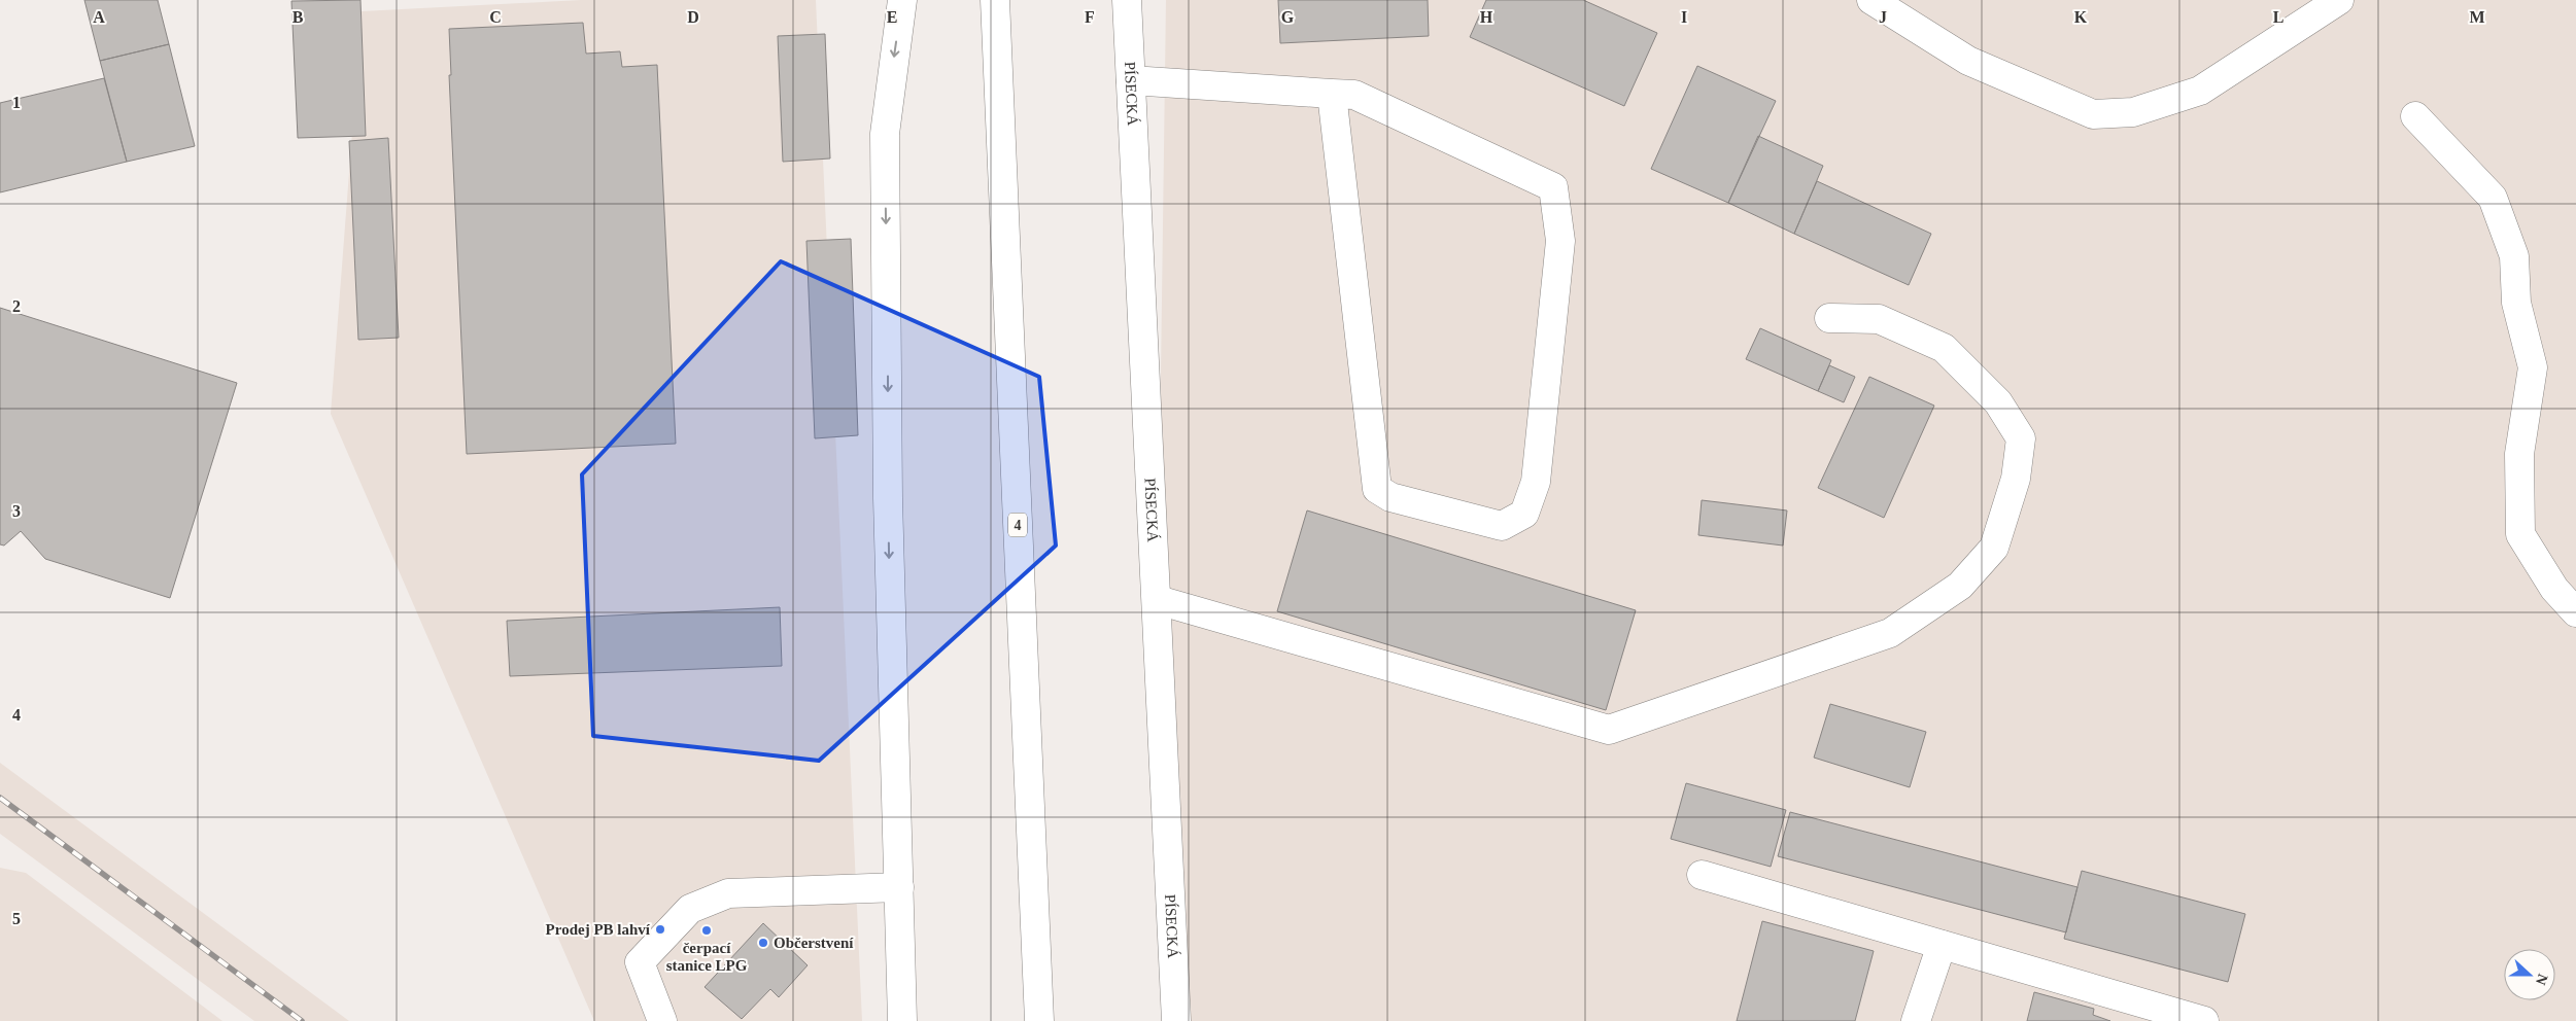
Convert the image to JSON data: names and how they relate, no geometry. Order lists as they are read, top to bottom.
{
  "streets": {
    "main road": ["PÍSECKÁ", "4"]
  },
  "places": ["Prodej PB lahví", "čerpací stanice LPG", "Občerstvení"],
  "north": "right",
  "grid": {
    "columns": [
      "A",
      "B",
      "C",
      "D",
      "E",
      "F",
      "G",
      "H",
      "I",
      "J",
      "K",
      "L",
      "M"
    ],
    "rows": [
      "1",
      "2",
      "3",
      "4",
      "5"
    ]
  }
}
